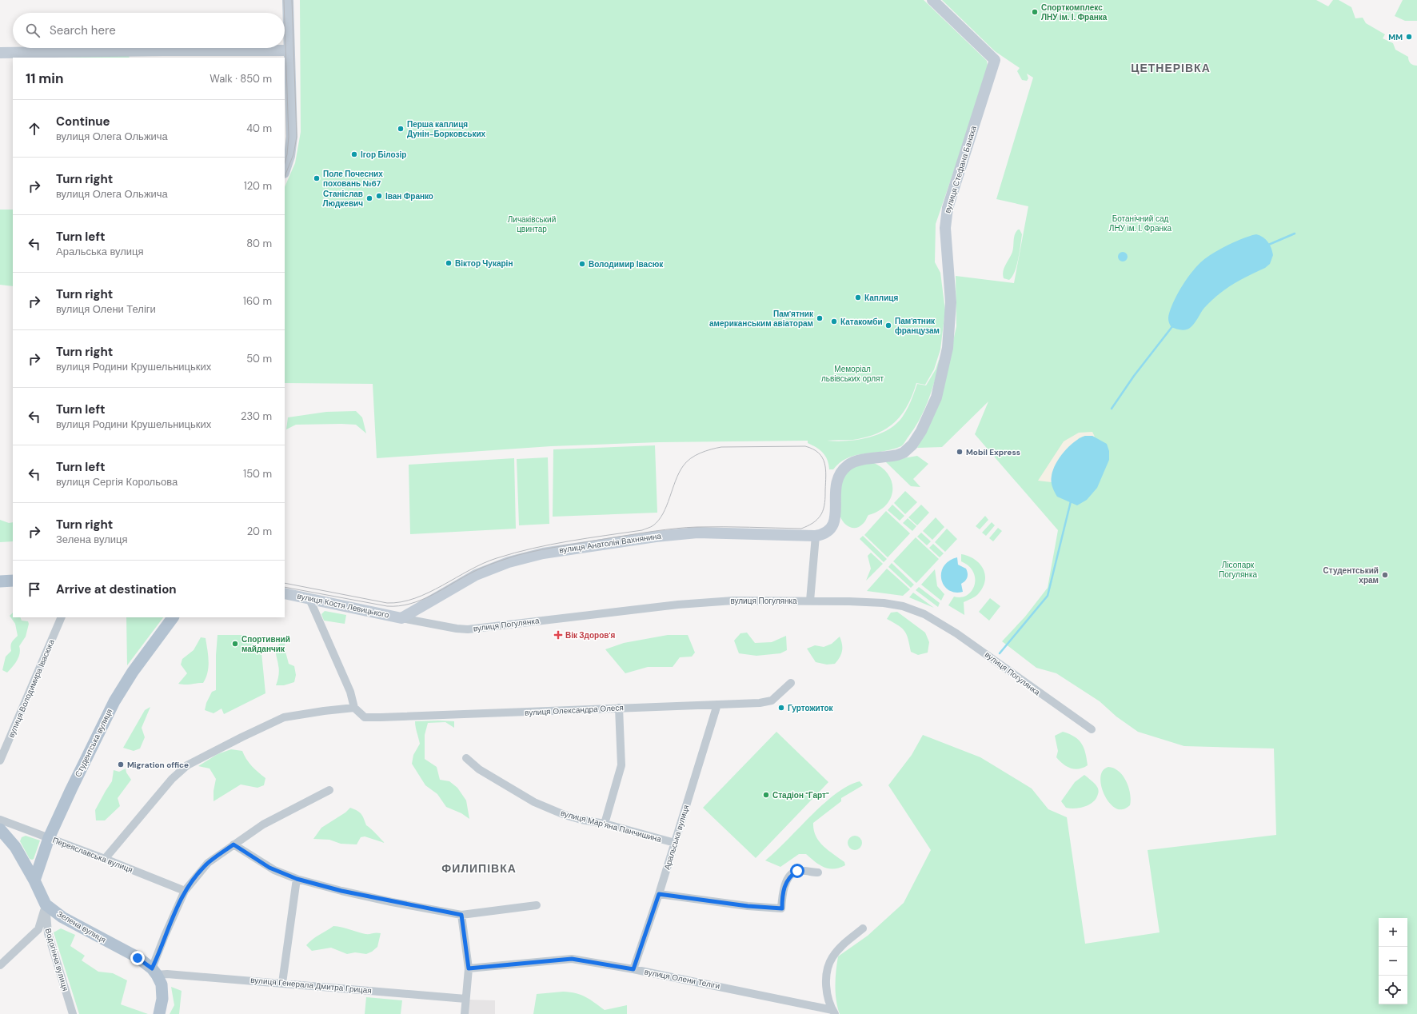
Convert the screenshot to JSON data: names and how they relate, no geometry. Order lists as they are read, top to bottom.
{
  "streets": {
    "main road": ["Студентська вулиця", "Зелена вулиця"],
    "street": [
      "вулиця Стефана Банаха",
      "вулиця Анатолія Вахнянина",
      "вулиця Погулянка",
      "вулиця Костя Левицького",
      "вулиця Володимира Івасюка",
      "вулиця Олександра Олеся",
      "вулиця Марʼяна Панчишина",
      "Аральська вулиця",
      "Переяславська вулиця",
      "Водогінна вулиця",
      "вулиця Олени Теліги",
      "вулиця Генерала Дмитра Грицая"
    ]
  },
  "crossings": [
    ["вулиця Стефана Банаха", "вулиця Анатолія Вахнянина"],
    ["вулиця Анатолія Вахнянина", "вулиця Погулянка"],
    ["вулиця Анатолія Вахнянина", "вулиця Костя Левицького"],
    ["вулиця Погулянка", "вулиця Костя Левицького"],
    ["вулиця Олександра Олеся", "Аральська вулиця"],
    ["Студентська вулиця", "Переяславська вулиця"],
    ["вулиця Марʼяна Панчишина", "Аральська вулиця"],
    ["Аральська вулиця", "вулиця Олени Теліги"],
    ["Зелена вулиця", "Водогінна вулиця"],
    ["Зелена вулиця", "вулиця Генерала Дмитра Грицая"]
  ],
  "districts": ["ЦЕТНЕРІВКА", "ФИЛИПІВКА"],
  "parks": [
    "Ботанічний сад ЛНУ ім. І. Франка",
    "Личаківський цвинтар",
    "Меморіал львівських орлят",
    "Лісопарк Погулянка"
  ],
  "places": {
    "other": [
      "Спорткомплекс ЛНУ ім. І. Франка",
      "MM",
      "Перша каплиця Дунін-Борковських",
      "Ігор Білозір",
      "Поле Почесних поховань №67",
      "Іван Франко",
      "Станіслав Людкевич",
      "Віктор Чукарін",
      "Володимир Івасюк",
      "Каплиця",
      "Пам'ятник американським авіаторам",
      "Катакомби",
      "Пам'ятник французам",
      "Mobil Express",
      "Студентський храм",
      "Спортивний майданчик",
      "Гуртожиток",
      "Migration office",
      "Стадіон \"Гарт\""
    ],
    "health": ["Вік Здоров'я"]
  },
  "page": {
    "search": "Search here",
    "heading": ["11 min", "Walk · 850 m"],
    "list": [
      ["Continue", "вулиця Олега Ольжича", "40 m"],
      ["Turn right", "вулиця Олега Ольжича", "120 m"],
      ["Turn left", "Аральська вулиця", "80 m"],
      ["Turn right", "вулиця Олени Теліги", "160 m"],
      ["Turn right", "вулиця Родини Крушельницьких", "50 m"],
      ["Turn left", "вулиця Родини Крушельницьких", "230 m"],
      ["Turn left", "вулиця Сергія Корольова", "150 m"],
      ["Turn right", "Зелена вулиця", "20 m"],
      "Arrive at destination"
    ],
    "map_buttons": ["+", "−"]
  }
}
